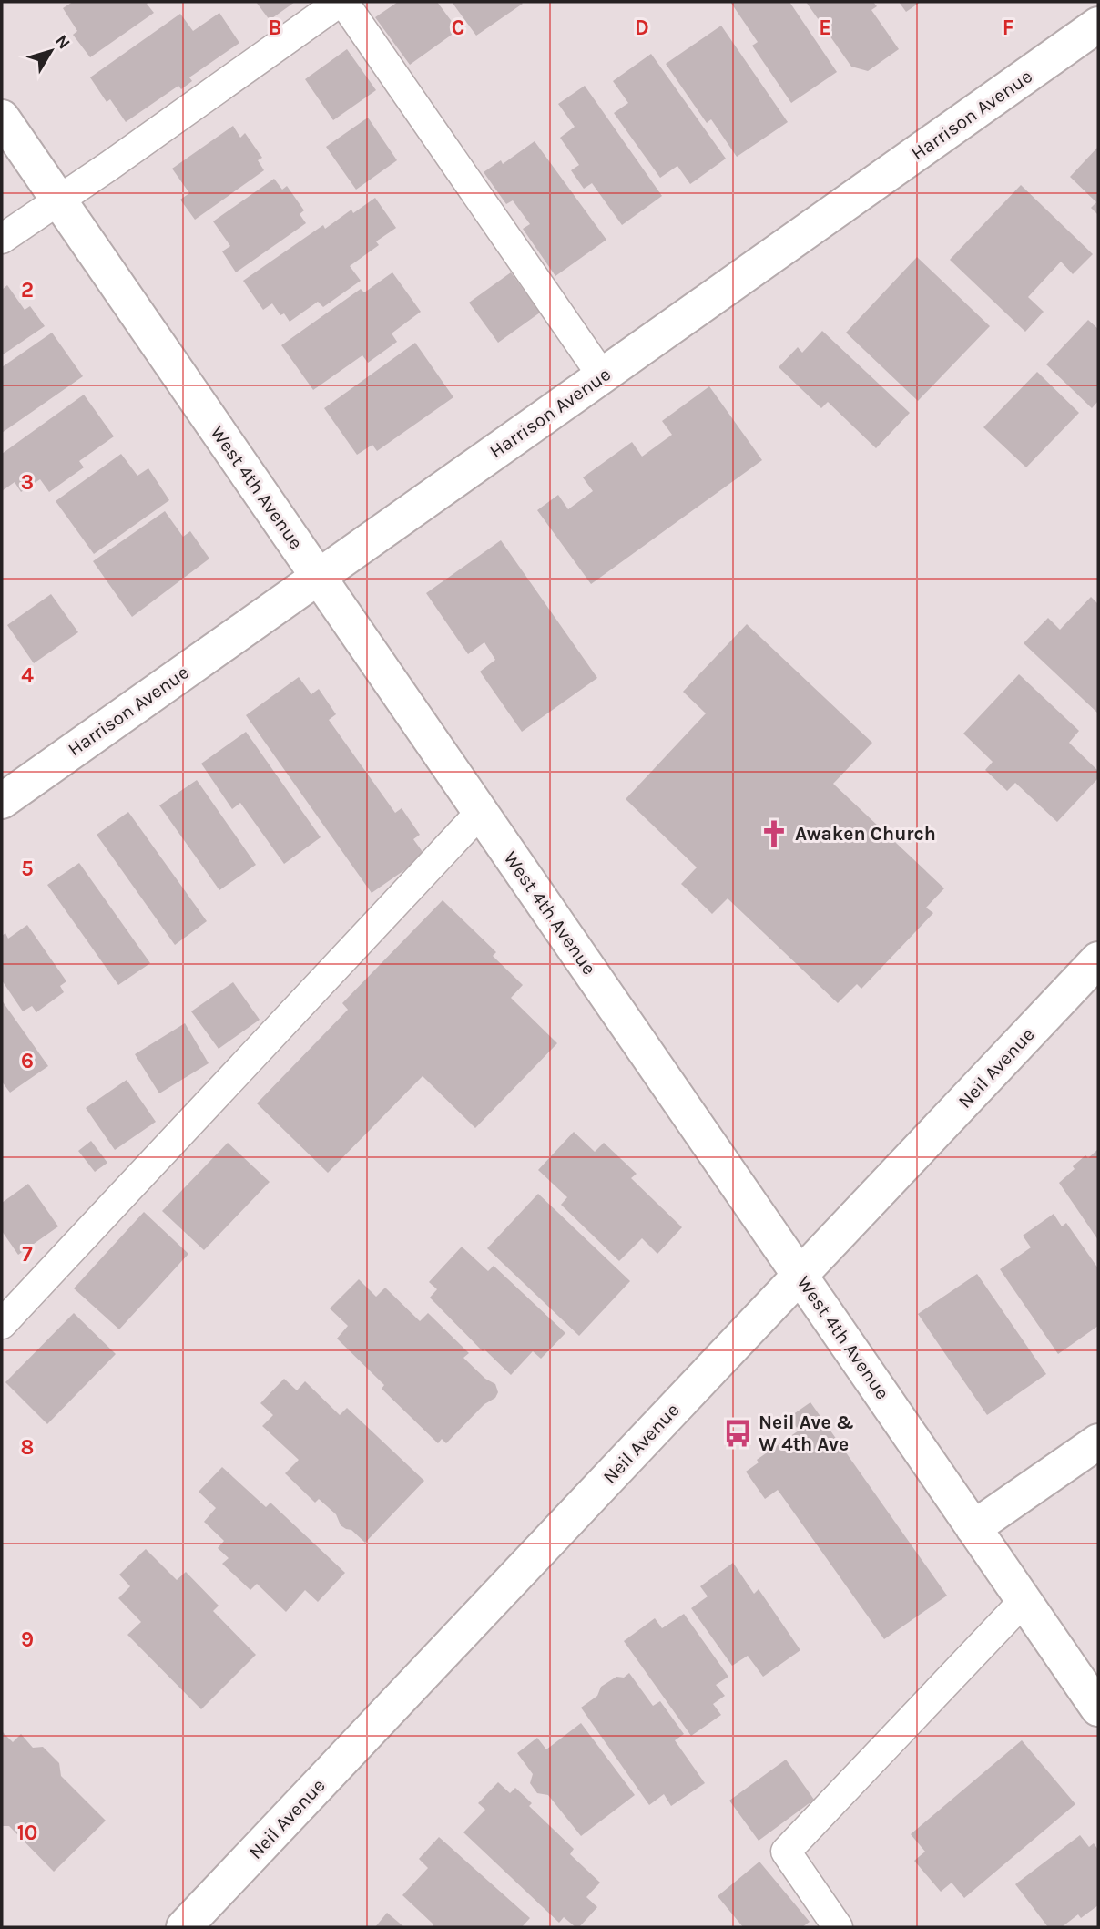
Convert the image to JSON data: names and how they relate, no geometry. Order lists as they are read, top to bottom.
{
  "streets": {
    "street": ["Harrison Avenue", "West 4th Avenue", "Neil Avenue"]
  },
  "crossings": [
    ["Harrison Avenue", "West 4th Avenue"],
    ["West 4th Avenue", "Neil Avenue"]
  ],
  "places": {
    "church": ["Awaken Church"],
    "bus stop": ["Neil Ave & W 4th Ave"]
  },
  "north": "top right",
  "grid": {
    "columns": [
      "B",
      "C",
      "D",
      "E",
      "F"
    ],
    "rows": [
      "2",
      "3",
      "4",
      "5",
      "6",
      "7",
      "8",
      "9",
      "10"
    ]
  }
}
